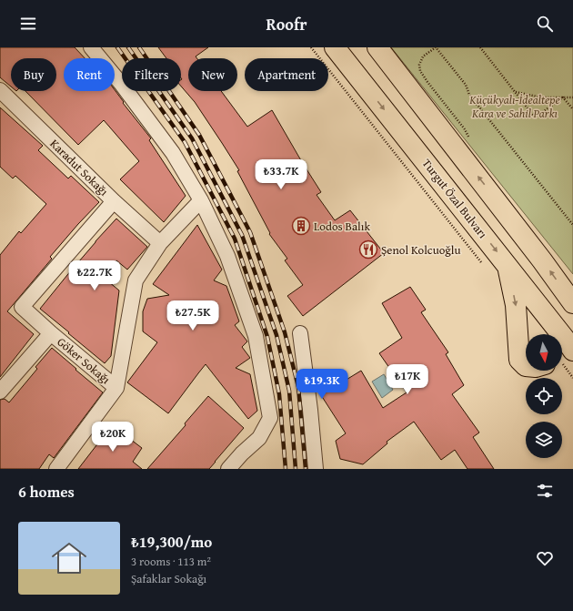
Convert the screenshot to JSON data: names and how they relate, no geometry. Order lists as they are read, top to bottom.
{
  "streets": {
    "highway": ["Turgut Özal Bulvarı"],
    "street": ["Karadut Sokağı", "Göker Sokağı"]
  },
  "crossings": [
    ["Karadut Sokağı", "Göker Sokağı"]
  ],
  "parks": ["Küçükyalı-İdealtepe Kara ve Sahil Parkı"],
  "places": {
    "building": ["Lodos Balık"],
    "restaurant": ["Şenol Kolcuoğlu"]
  },
  "north": "bottom",
  "page": {
    "header": "Roofr",
    "chip": [
      "Buy",
      "Rent",
      "Filters",
      "New",
      "Apartment"
    ],
    "price": [
      "₺33.7K",
      "₺22.7K",
      "₺27.5K",
      "₺17K",
      "₺19.3K",
      "₺20K"
    ],
    "heading": "6 homes",
    "list": [
      {
        "name": "₺19,300/mo",
        "note": "3 rooms · 113 m² · Şafaklar Sokağı"
      }
    ]
  }
}
